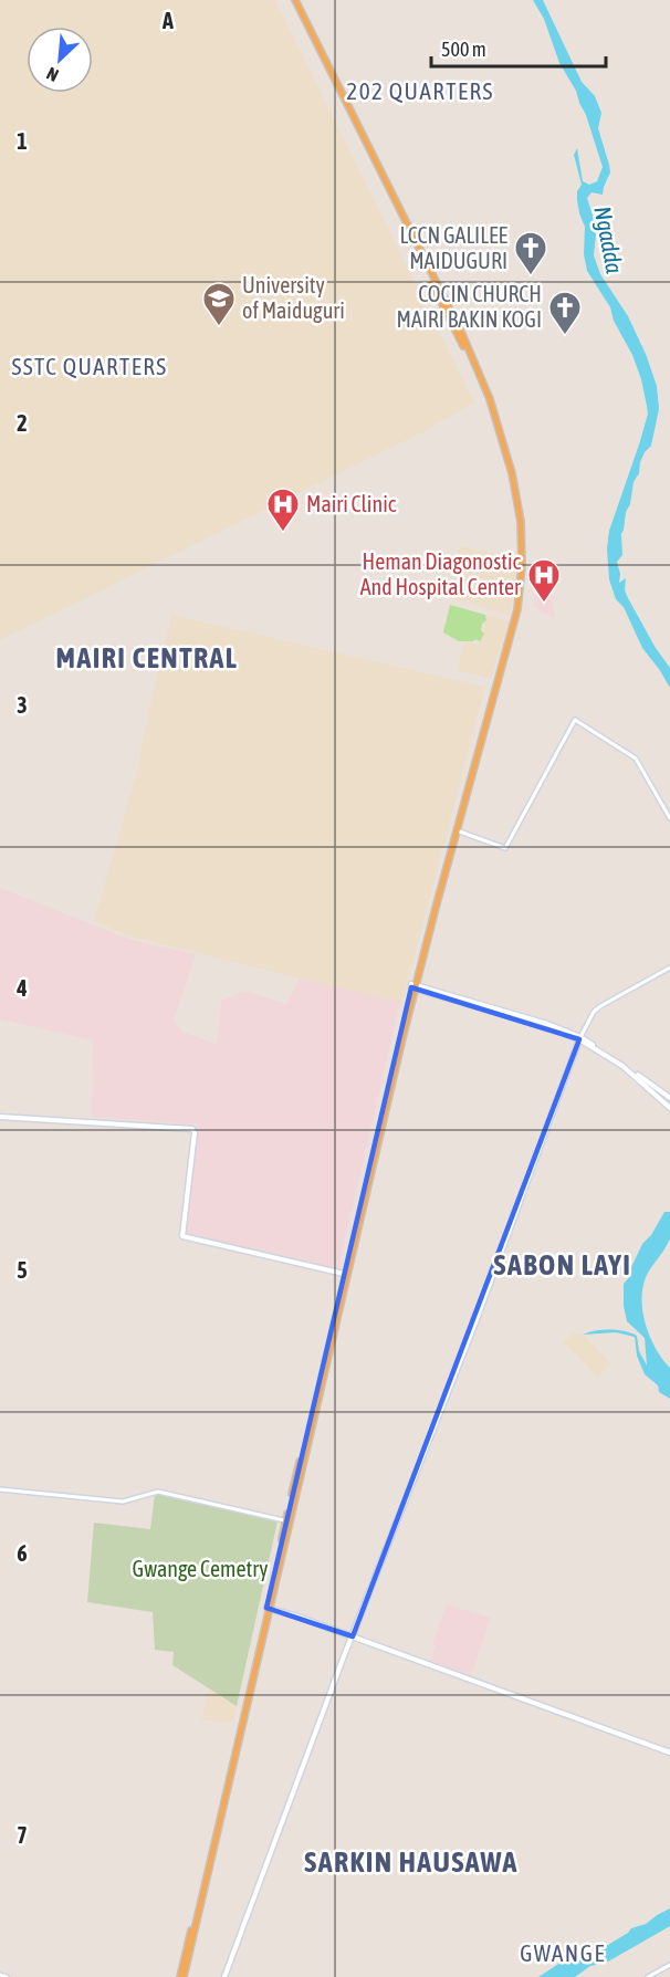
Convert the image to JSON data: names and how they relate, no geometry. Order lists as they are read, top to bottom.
{
  "districts": [
    "202 QUARTERS",
    "SSTC QUARTERS",
    "MAIRI CENTRAL",
    "SABON LAYI",
    "SARKIN HAUSAWA",
    "GWANGE"
  ],
  "water": ["Ngadda"],
  "parks": ["Gwange Cemetry"],
  "places": {
    "church": ["LCCN GALILEE MAIDUGURI", "COCIN CHURCH MAIRI BAKIN KOGI"],
    "school or university": ["University of Maiduguri"],
    "hospital": ["Mairi Clinic", "Heman Diagonostic And Hospital Center"]
  },
  "scale_bar": "500 m",
  "north": "bottom left",
  "grid": {
    "columns": ["A"],
    "rows": [
      "1",
      "2",
      "3",
      "4",
      "5",
      "6",
      "7"
    ]
  }
}
